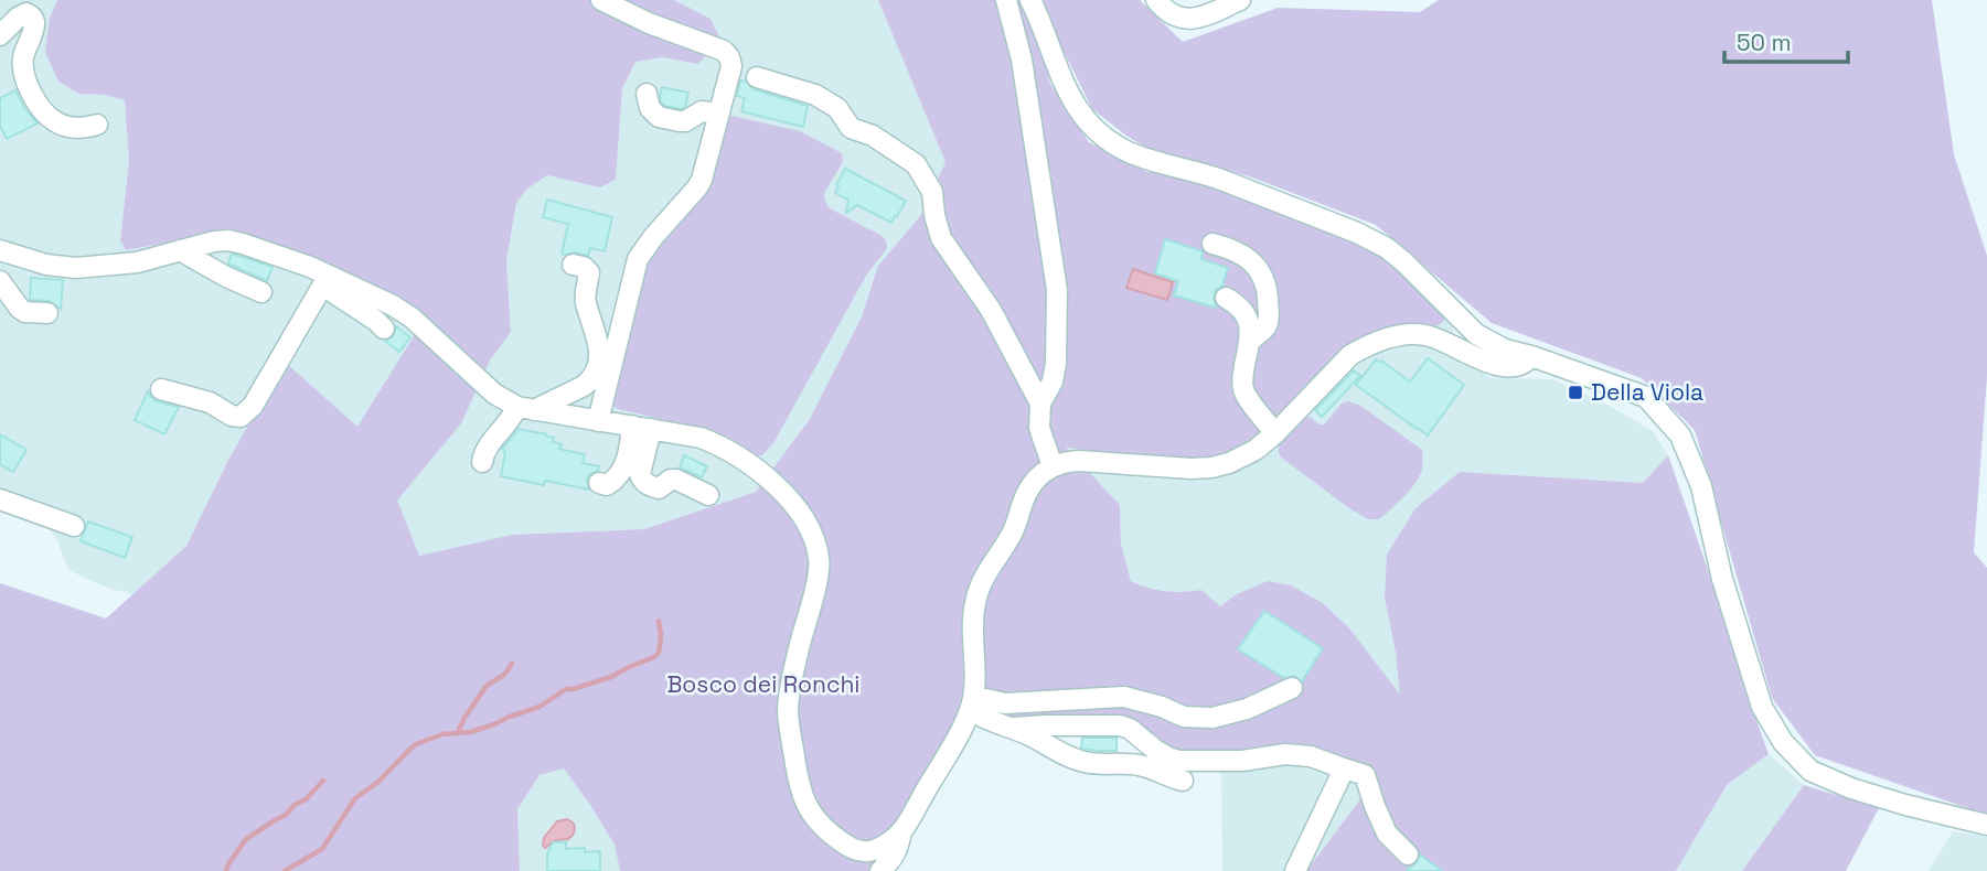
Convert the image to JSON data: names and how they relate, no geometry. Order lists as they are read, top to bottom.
{
  "parks": ["Bosco dei Ronchi"],
  "places": {
    "transit": ["Della Viola"]
  },
  "scale_bar": "50 m"
}
